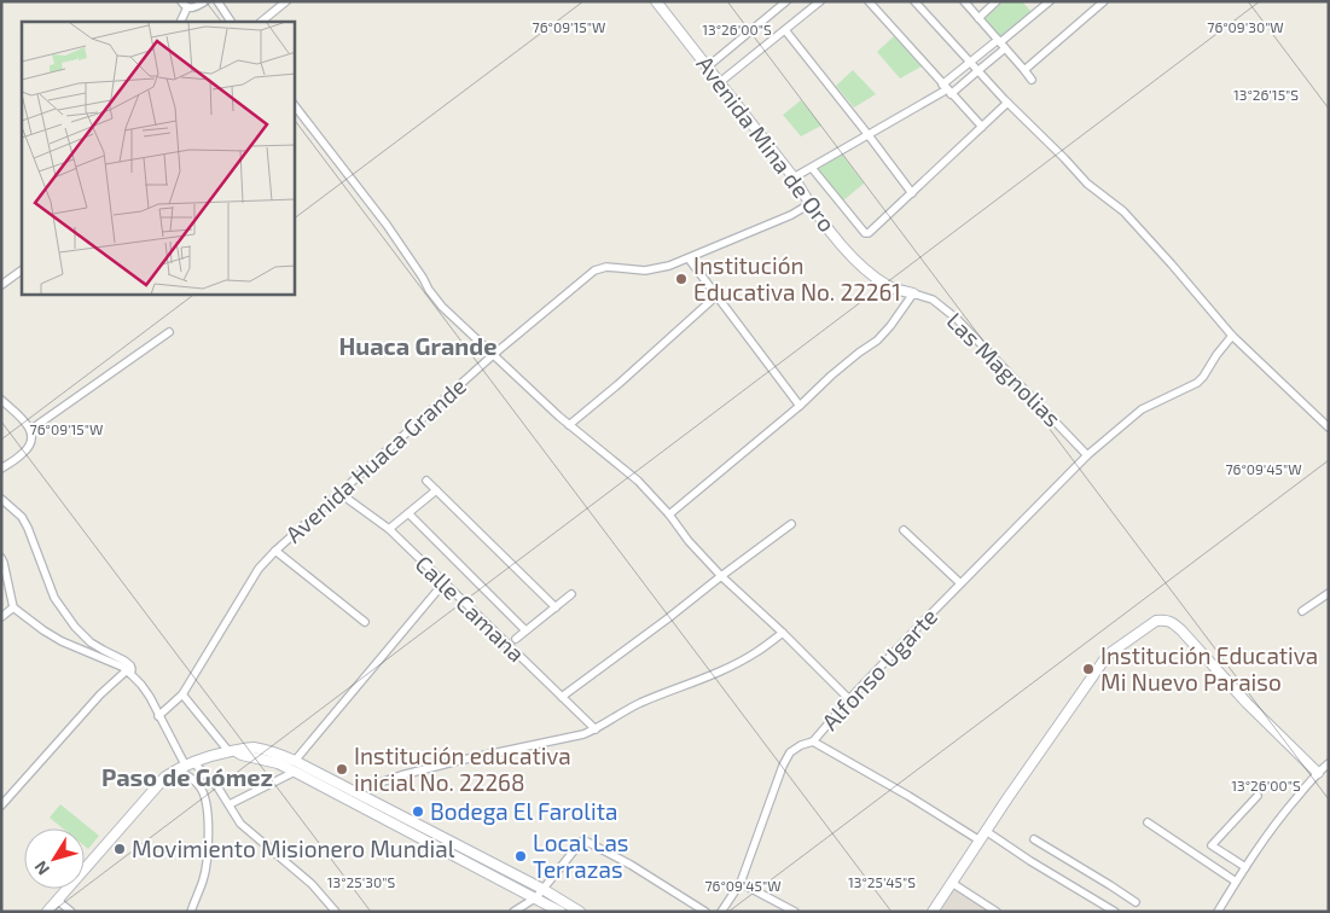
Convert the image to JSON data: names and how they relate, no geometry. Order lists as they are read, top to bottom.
{
  "streets": {
    "street": [
      "Avenida Mina de Oro",
      "Las Magnolias",
      "Avenida Huaca Grande",
      "Calle Camana",
      "Alfonso Ugarte"
    ]
  },
  "crossings": [
    ["Avenida Mina de Oro", "Las Magnolias"],
    ["Avenida Mina de Oro", "Avenida Huaca Grande"],
    ["Las Magnolias", "Alfonso Ugarte"],
    ["Avenida Huaca Grande", "Calle Camana"]
  ],
  "districts": ["Huaca Grande", "Paso de Gómez"],
  "places": [
    "Institución Educativa No. 22261",
    "Institución Educativa Mi Nuevo Paraiso",
    "Institución educativa inicial No. 22268",
    "Bodega El Farolita",
    "Movimiento Misionero Mundial",
    "Local Las Terrazas"
  ],
  "north": "bottom left",
  "coordinates": [
    "76°09'15\"W",
    "76°09'30\"W",
    "13°26'00\"S",
    "13°26'15\"S",
    "76°09'45\"W",
    "13°25'30\"S",
    "13°25'45\"S"
  ]
}
